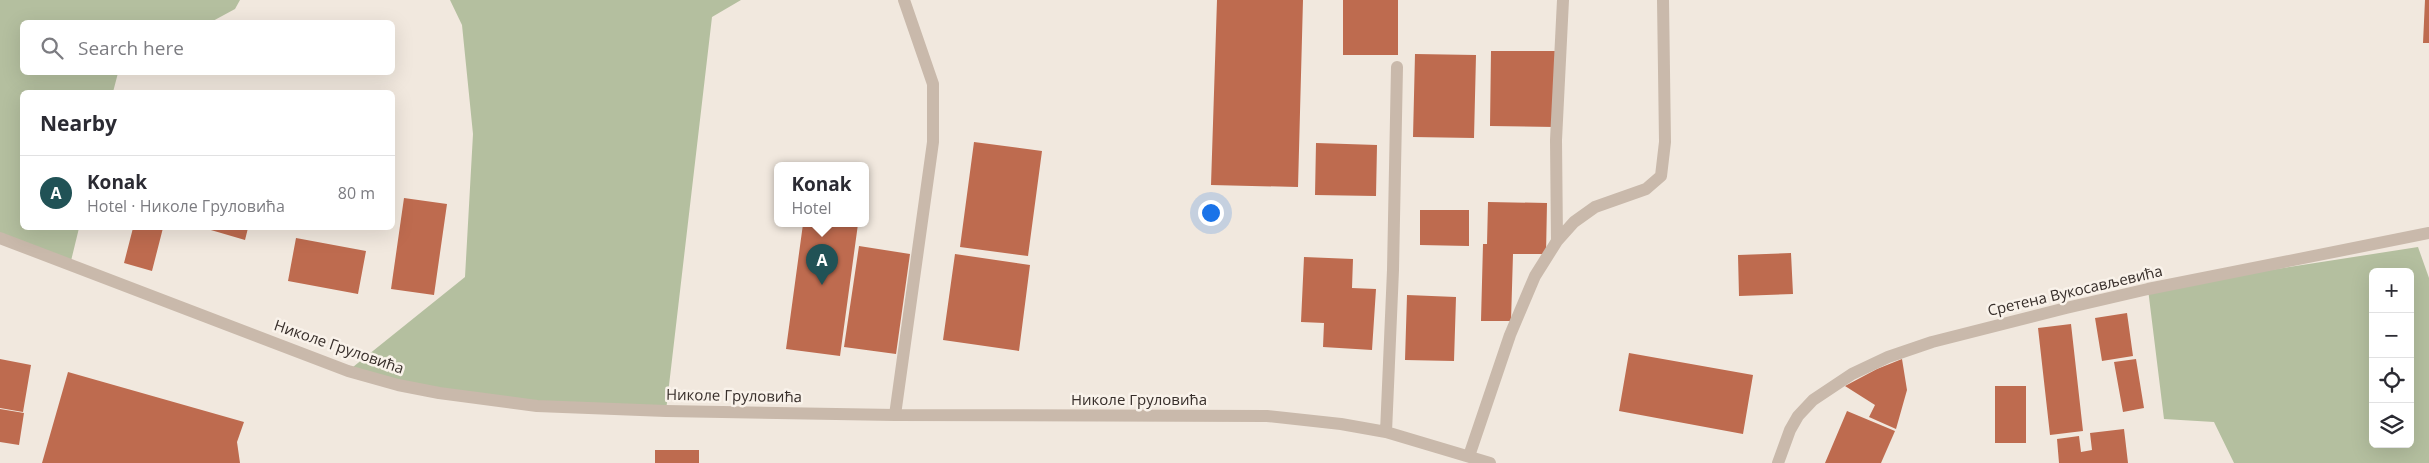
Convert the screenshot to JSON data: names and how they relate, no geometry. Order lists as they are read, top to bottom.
{
  "streets": {
    "street": ["Сретена Вукосављевића", "Николе Груловића"]
  },
  "page": {
    "search": "Search here",
    "heading": "Nearby",
    "list": [
      {
        "mark": "A",
        "name": "Konak",
        "note": "Hotel · Николе Груловића",
        "value": "80 m"
      }
    ],
    "popup": ["Konak", "Hotel"],
    "pins": "A",
    "map_buttons": ["+", "−"]
  }
}
